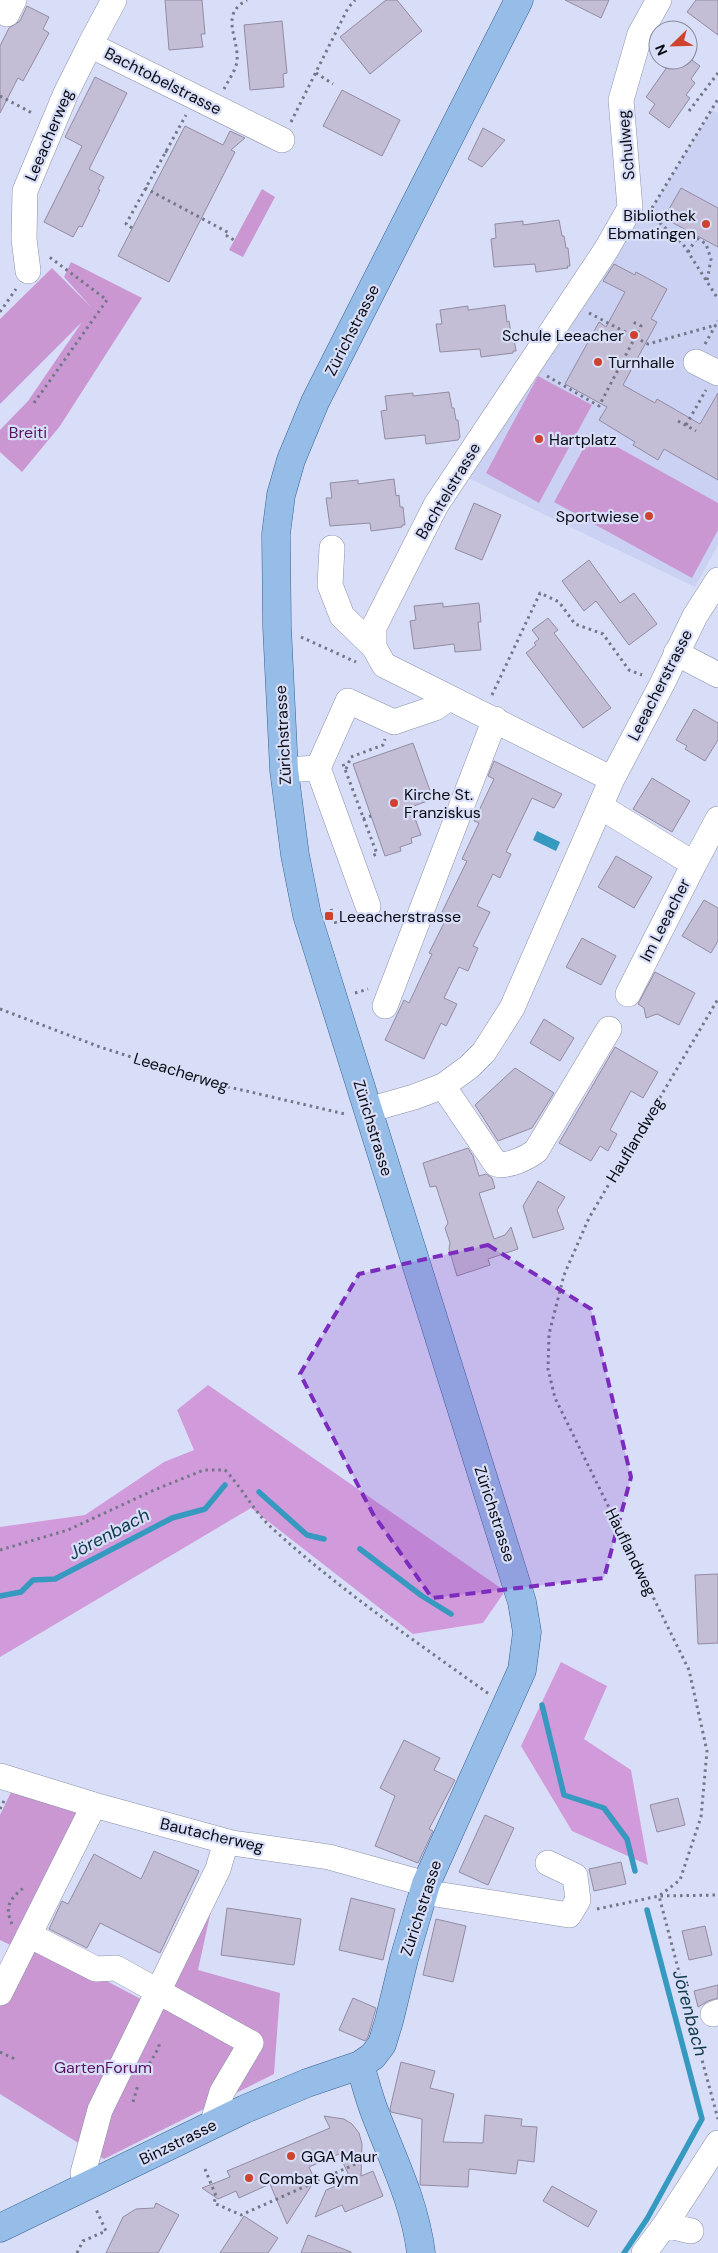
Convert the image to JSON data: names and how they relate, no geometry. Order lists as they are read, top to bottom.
{
  "streets": {
    "main road": ["Zürichstrasse", "Binzstrasse"],
    "street": [
      "Bachtobelstrasse",
      "Leeacherweg",
      "Schulweg",
      "Bachtelstrasse",
      "Leeacherstrasse",
      "Im Leeacher",
      "Bautacherweg"
    ],
    "path": ["Hauflandweg"]
  },
  "crossings": [
    ["Bachtobelstrasse", "Leeacherweg"],
    ["Leeacherweg", "Zürichstrasse"],
    ["Leeacherweg", "Leeacherstrasse"],
    ["Schulweg", "Bachtelstrasse"],
    ["Zürichstrasse", "Leeacherstrasse"],
    ["Zürichstrasse", "Bautacherweg"],
    ["Zürichstrasse", "Binzstrasse"],
    ["Leeacherstrasse", "Im Leeacher"]
  ],
  "water": ["Jörenbach"],
  "parks": ["Breiti", "GartenForum"],
  "places": {
    "other": [
      "Bibliothek Ebmatingen",
      "Schule Leeacher",
      "Turnhalle",
      "Hartplatz",
      "Sportwiese",
      "Kirche St. Franziskus",
      "GGA Maur",
      "Combat Gym"
    ],
    "transit": ["Leeacherstrasse"]
  },
  "north": "bottom left"
}
